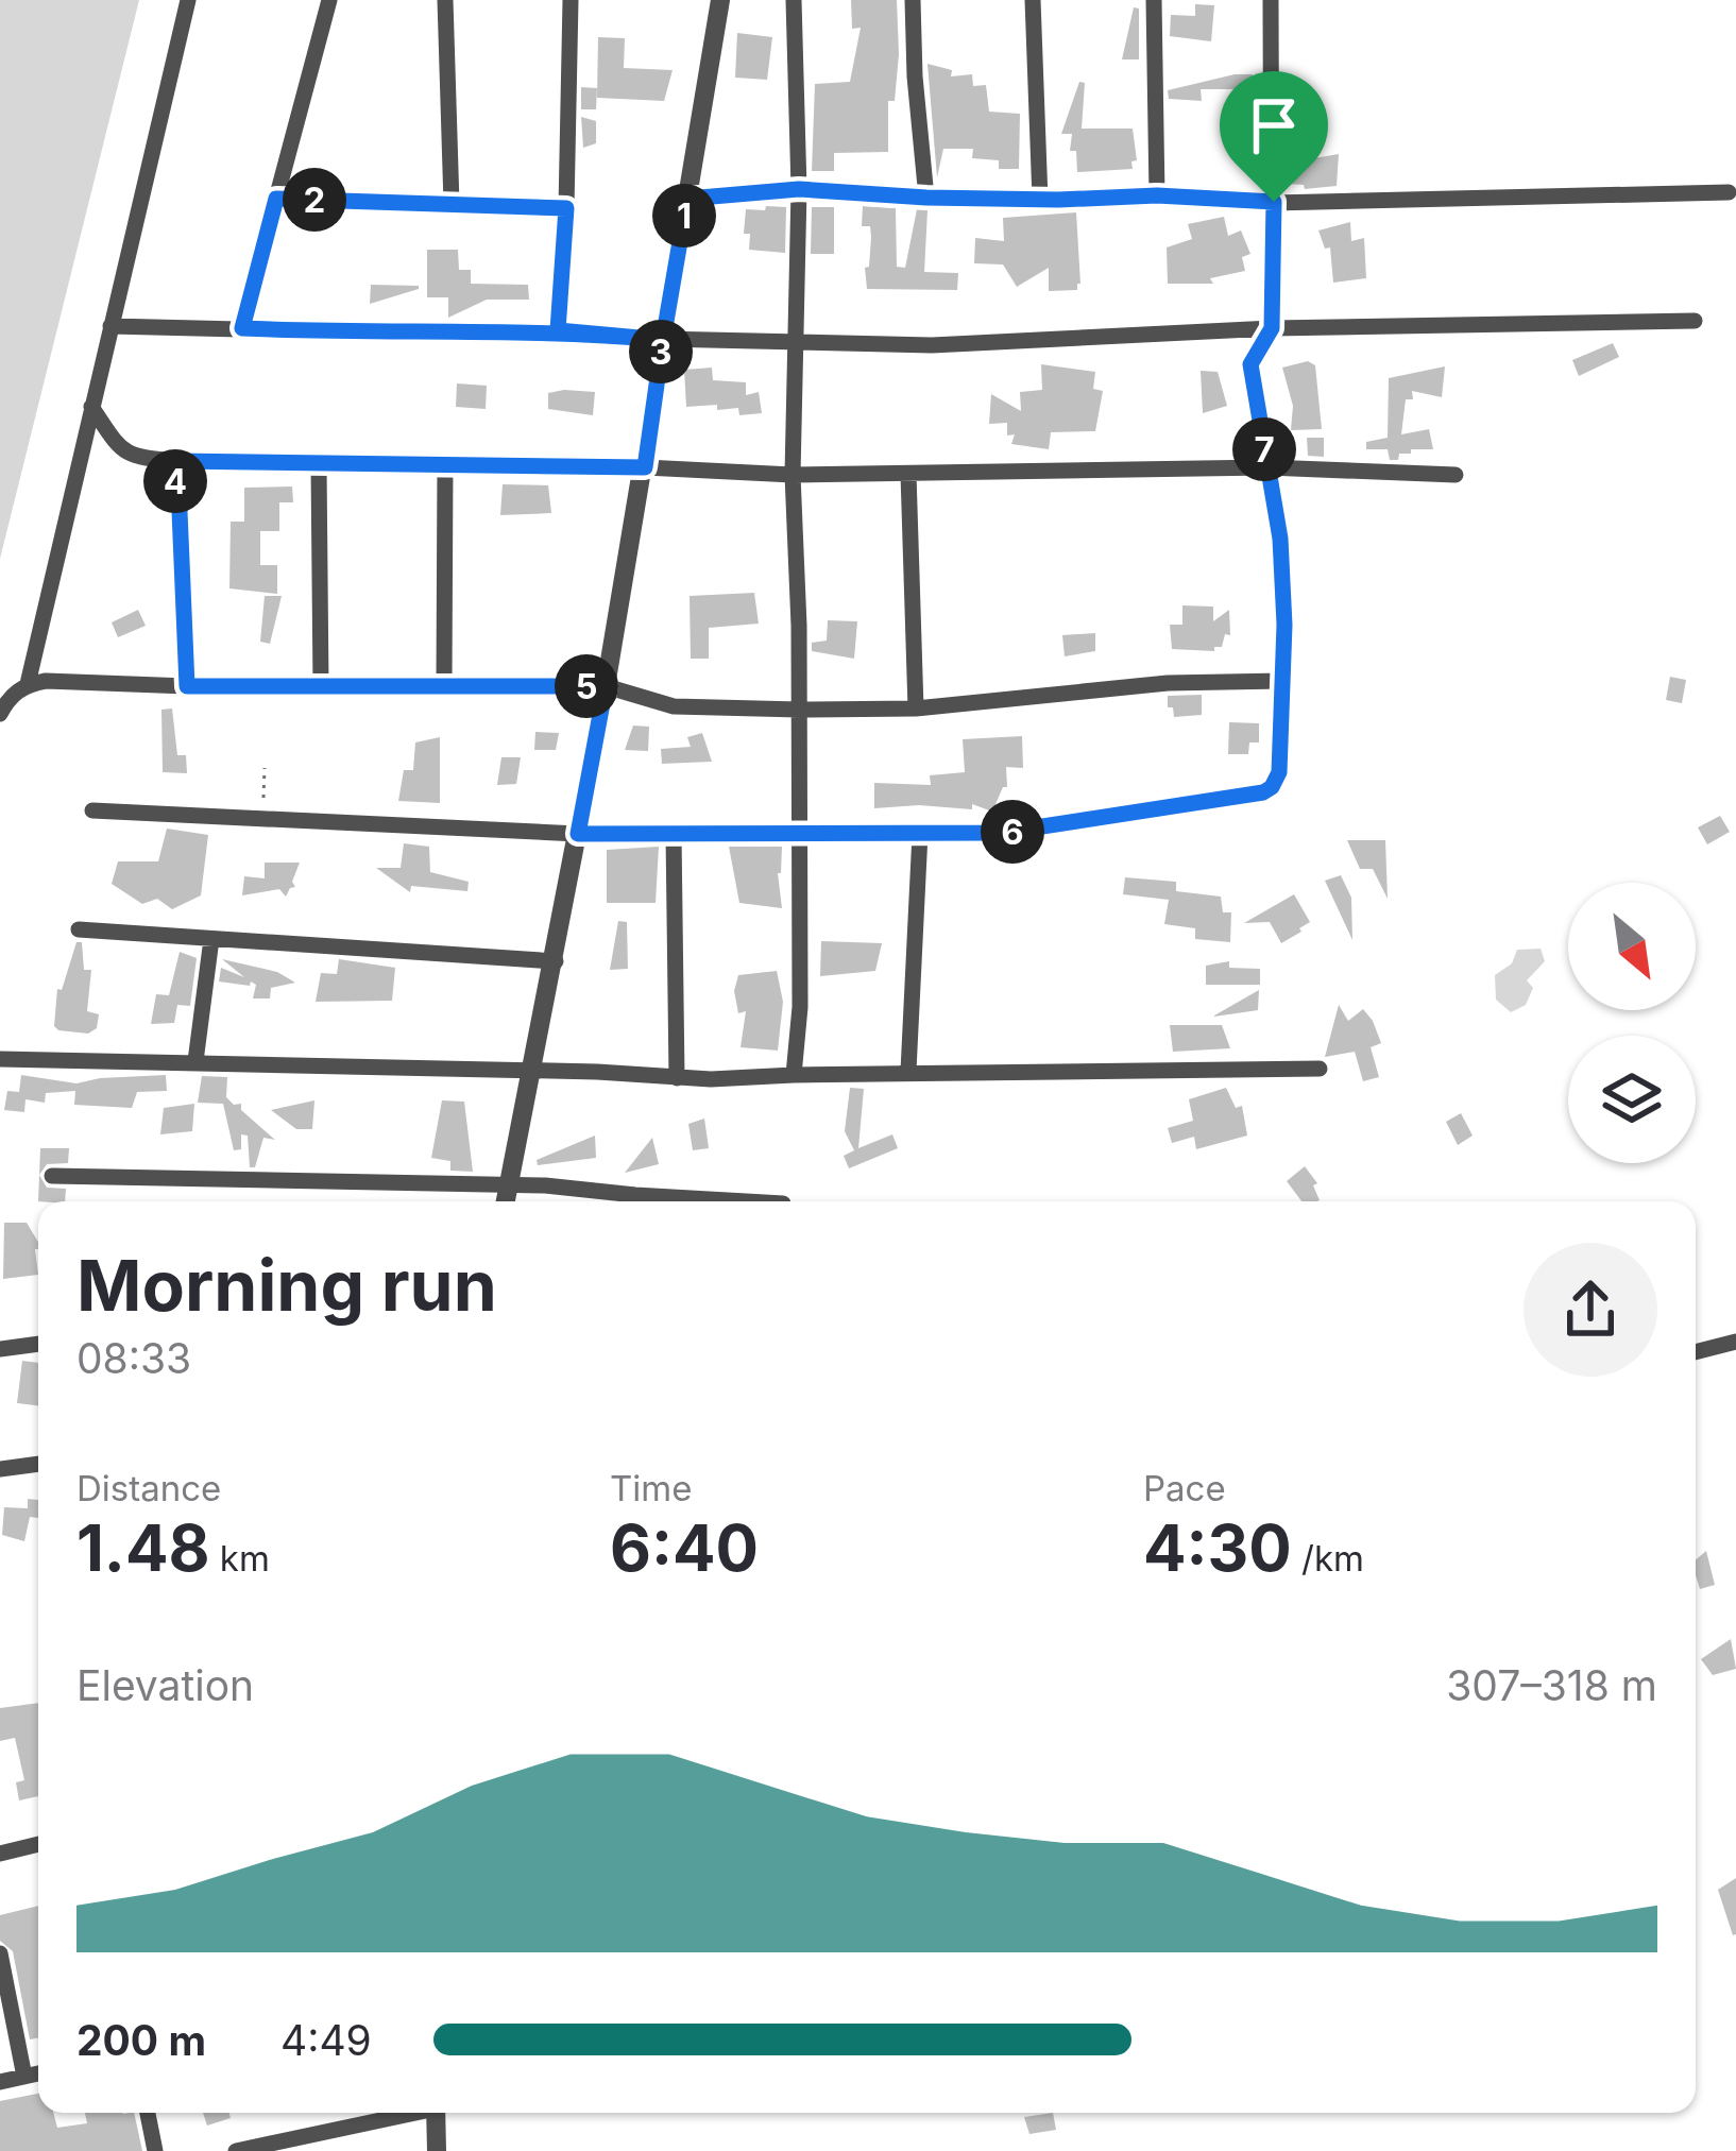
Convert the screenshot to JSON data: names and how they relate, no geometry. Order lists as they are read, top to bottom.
{
  "north": "bottom right",
  "page": {
    "pins": [
      "2",
      "1",
      "3",
      "7",
      "4",
      "5",
      "6"
    ],
    "heading": ["Morning run", "08:33"],
    "stats": [
      ["Distance", "1.48 km"],
      ["Time", "6:40"],
      ["Pace", "4:30 /km"]
    ],
    "chart": ["Elevation", "307–318 m"],
    "list": [
      {
        "name": "200 m",
        "note": "4:49"
      }
    ]
  }
}
